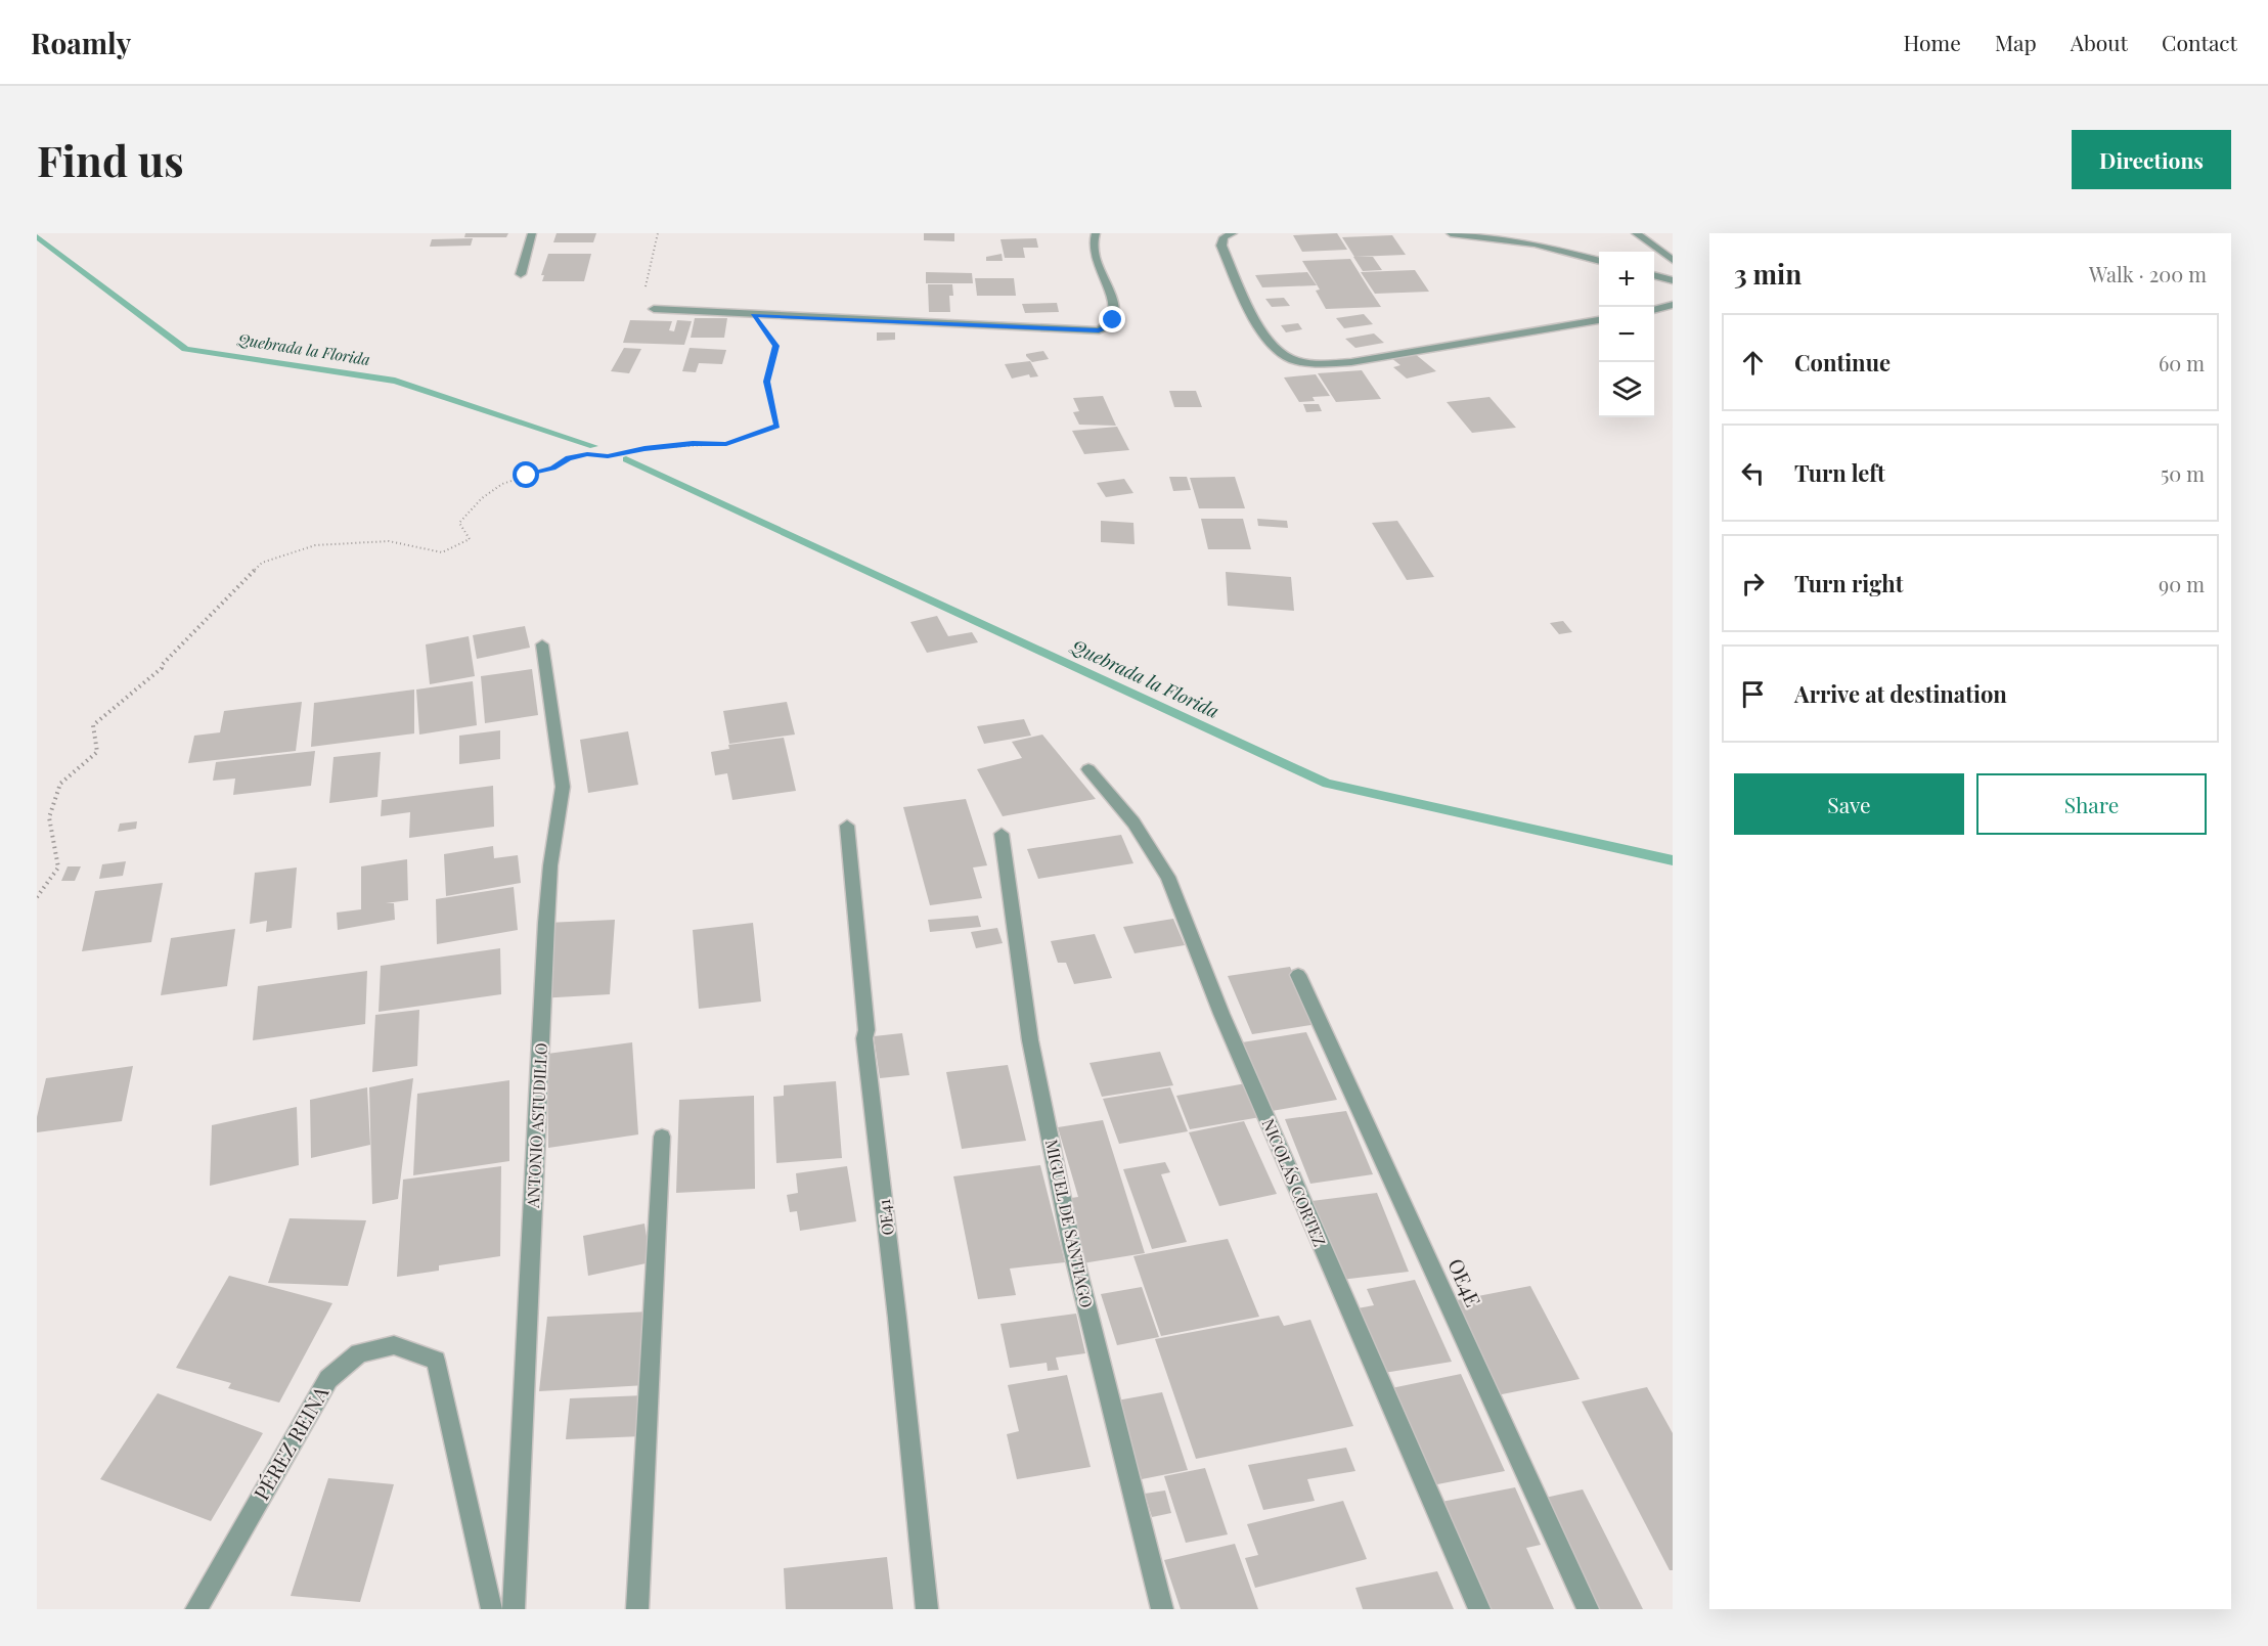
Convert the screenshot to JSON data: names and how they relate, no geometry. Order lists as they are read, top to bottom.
{
  "streets": {
    "street": [
      "ANTONIO ASTUDILLO",
      "NICOLÁS CORTEZ",
      "OE41",
      "MIGUEL DE SANTIAGO",
      "OE4E",
      "PÉREZ REINA"
    ]
  },
  "water": ["Quebrada la Florida"],
  "page": {
    "header": "Roamly",
    "nav": [
      "Home",
      "Map",
      "About",
      "Contact"
    ],
    "buttons": [
      "Directions",
      ["Save", "Share"]
    ],
    "title": "Find us",
    "heading": ["3 min", "Walk · 200 m"],
    "map_buttons": ["+", "−"],
    "list": [
      ["Continue", "60 m"],
      ["Turn left", "50 m"],
      ["Turn right", "90 m"],
      "Arrive at destination"
    ]
  }
}
